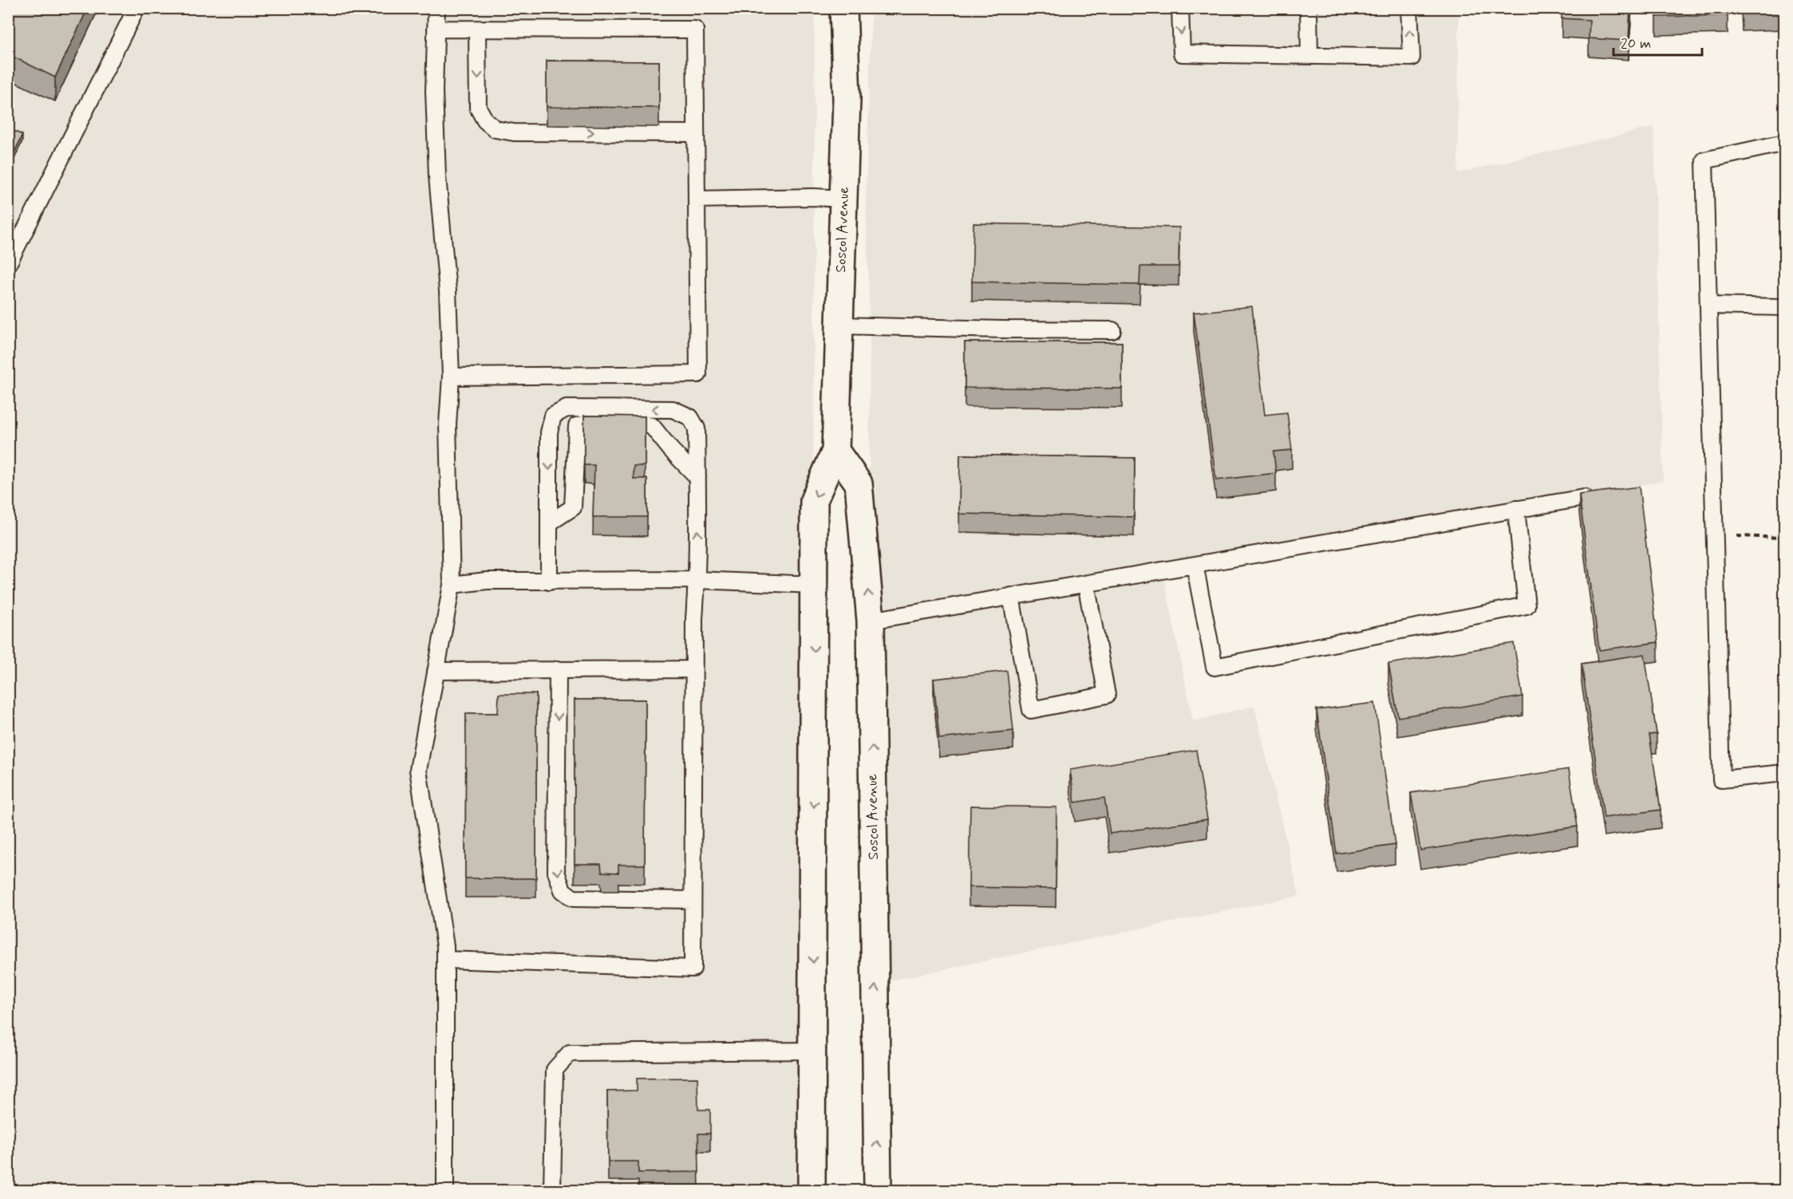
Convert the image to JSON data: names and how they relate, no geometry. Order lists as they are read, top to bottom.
{
  "streets": {
    "main road": ["Soscol Avenue"]
  },
  "scale_bar": "20 m"
}
